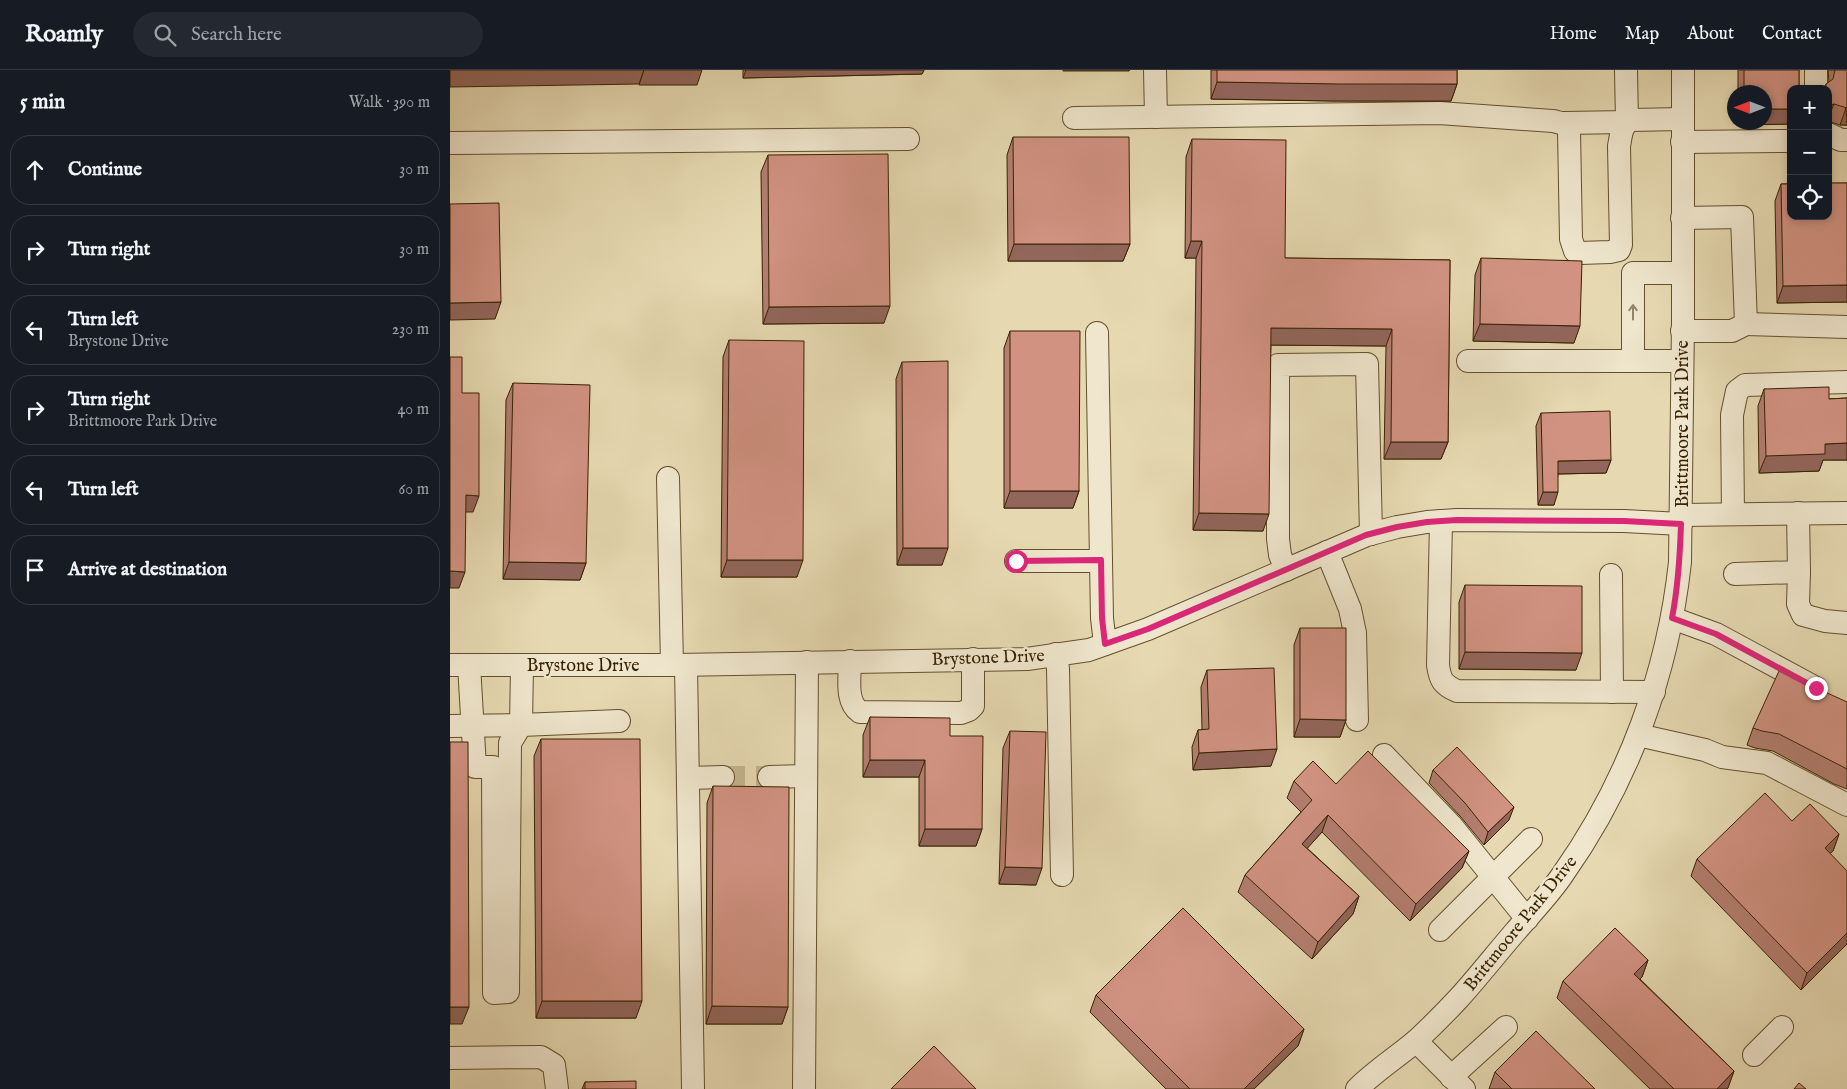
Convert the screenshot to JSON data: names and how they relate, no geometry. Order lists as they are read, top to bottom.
{
  "streets": {
    "street": ["Brittmoore Park Drive", "Brystone Drive"]
  },
  "crossings": [
    ["Brittmoore Park Drive", "Brystone Drive"]
  ],
  "north": "left",
  "page": {
    "header": "Roamly",
    "search": "Search here",
    "nav": [
      "Home",
      "Map",
      "About",
      "Contact"
    ],
    "heading": ["5 min", "Walk · 390 m"],
    "map_buttons": ["+", "−"],
    "list": [
      ["Continue", "30 m"],
      ["Turn right", "30 m"],
      ["Turn left", "Brystone Drive", "230 m"],
      ["Turn right", "Brittmoore Park Drive", "40 m"],
      ["Turn left", "60 m"],
      "Arrive at destination"
    ]
  }
}
